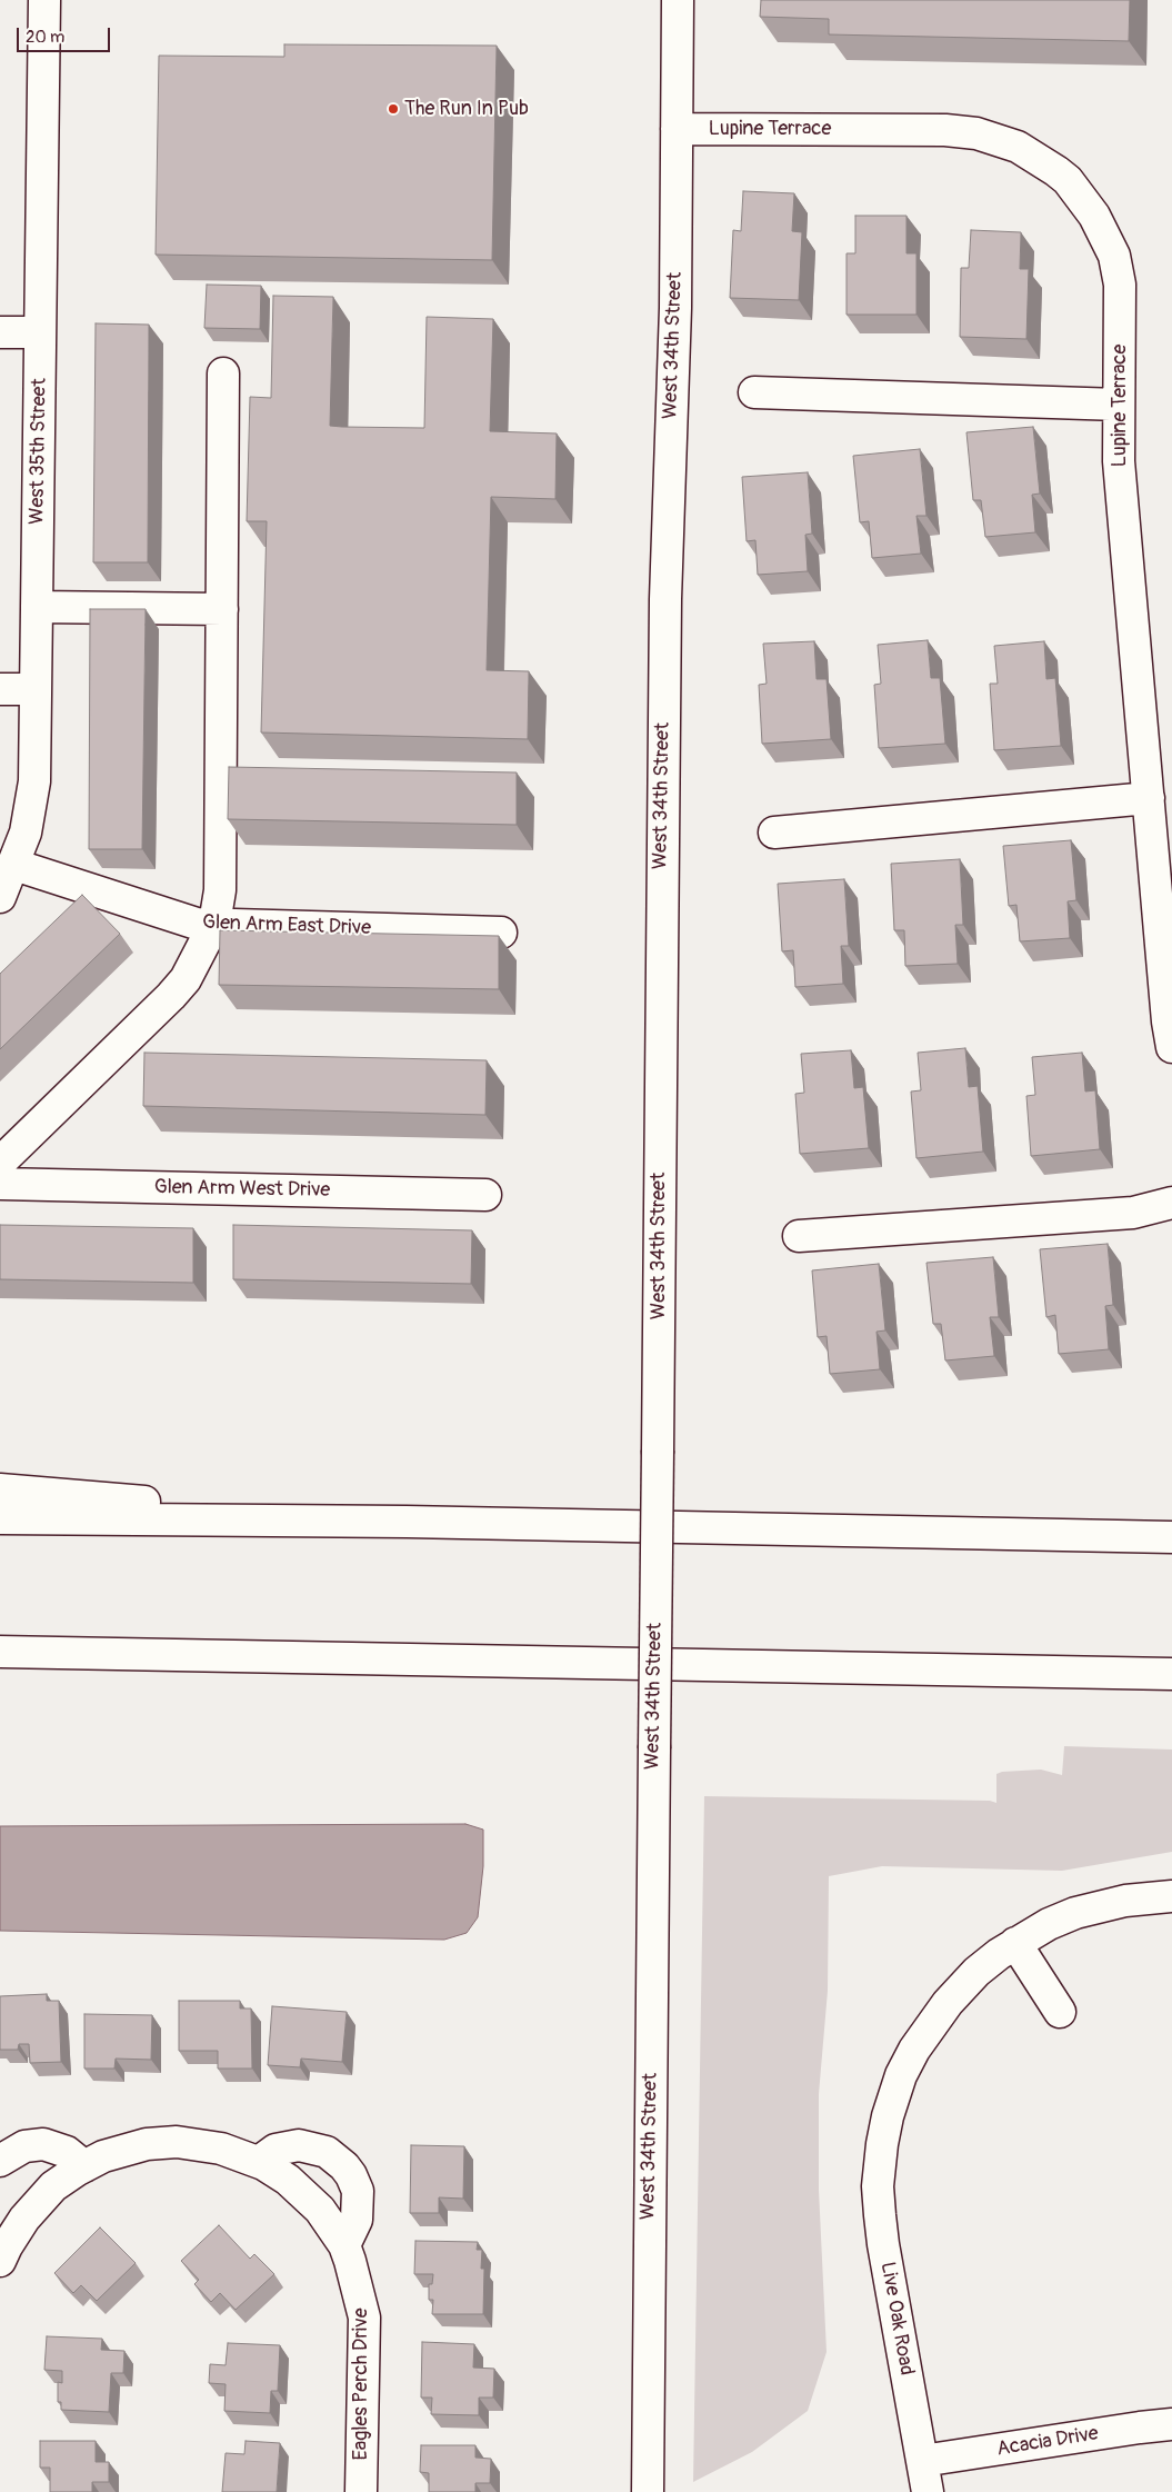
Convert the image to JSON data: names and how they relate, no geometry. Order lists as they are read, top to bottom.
{
  "streets": {
    "main road": [
      "Lupine Terrace",
      "West 34th Street",
      "West 35th Street",
      "Glen Arm East Drive",
      "Glen Arm West Drive",
      "Live Oak Road",
      "Eagles Perch Drive",
      "Acacia Drive"
    ]
  },
  "crossings": [
    ["Lupine Terrace", "West 34th Street"],
    ["West 35th Street", "Glen Arm East Drive"],
    ["Live Oak Road", "Acacia Drive"]
  ],
  "places": ["The Run In Pub"],
  "scale_bar": "20 m"
}
